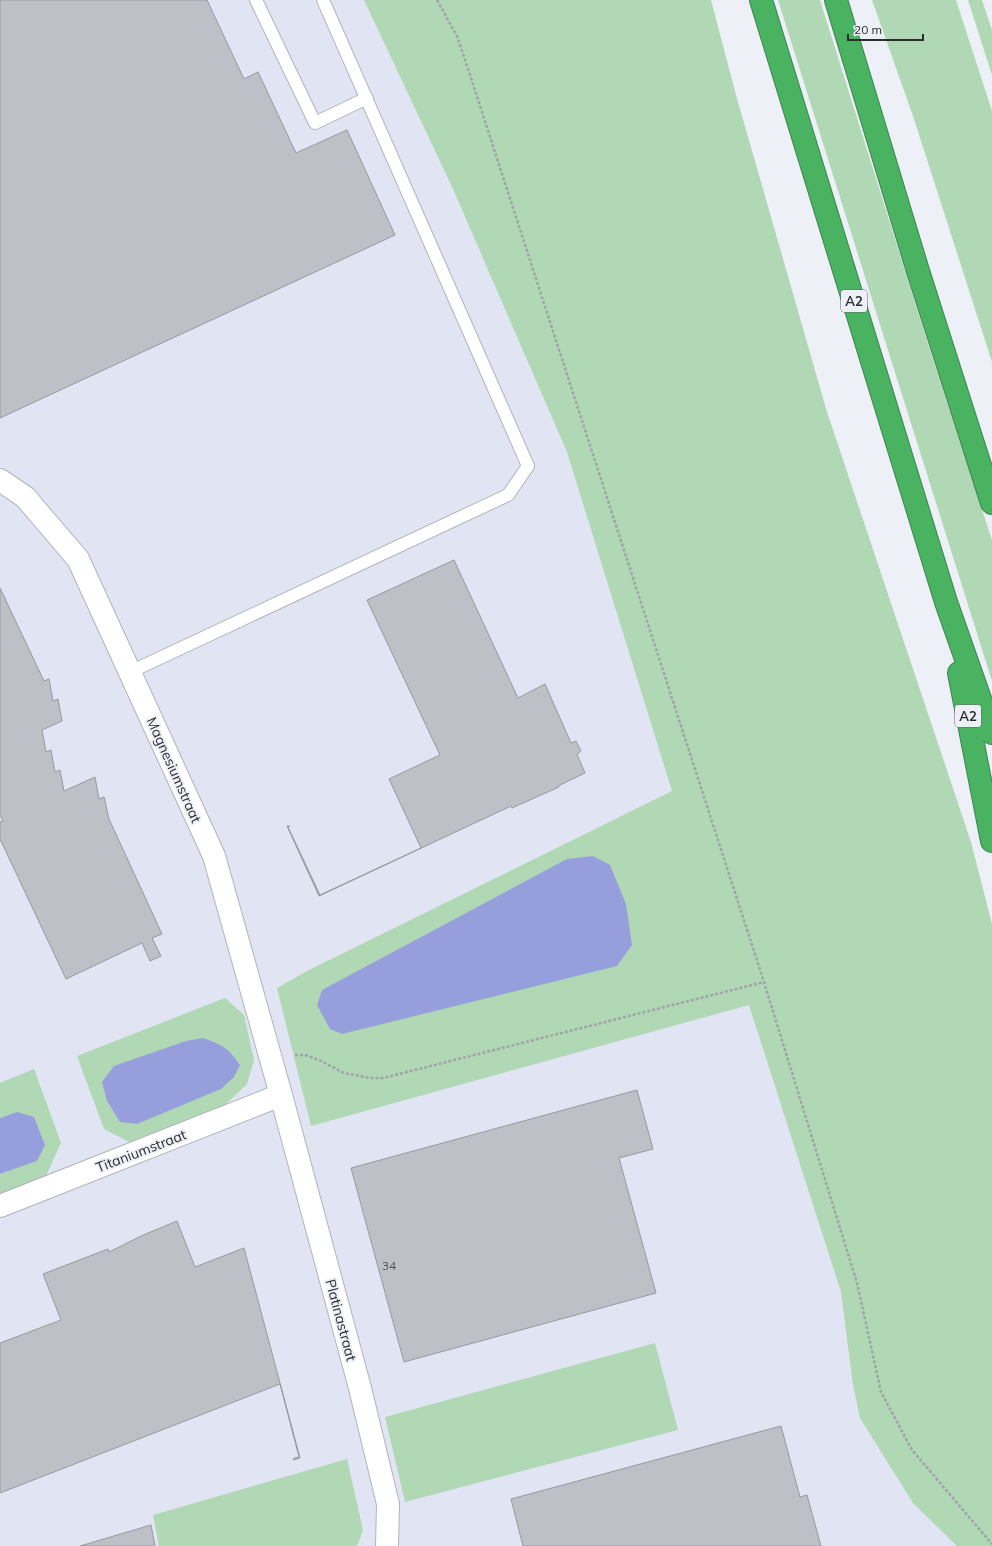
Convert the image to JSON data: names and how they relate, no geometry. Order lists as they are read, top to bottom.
{
  "streets": {
    "highway": ["A2"],
    "street": ["Magnesiumstraat", "Titaniumstraat", "Platinastraat"]
  },
  "crossings": [
    ["Magnesiumstraat", "Titaniumstraat"],
    ["Magnesiumstraat", "Platinastraat"],
    ["Titaniumstraat", "Platinastraat"]
  ],
  "house_numbers": ["34"],
  "scale_bar": "20 m"
}
